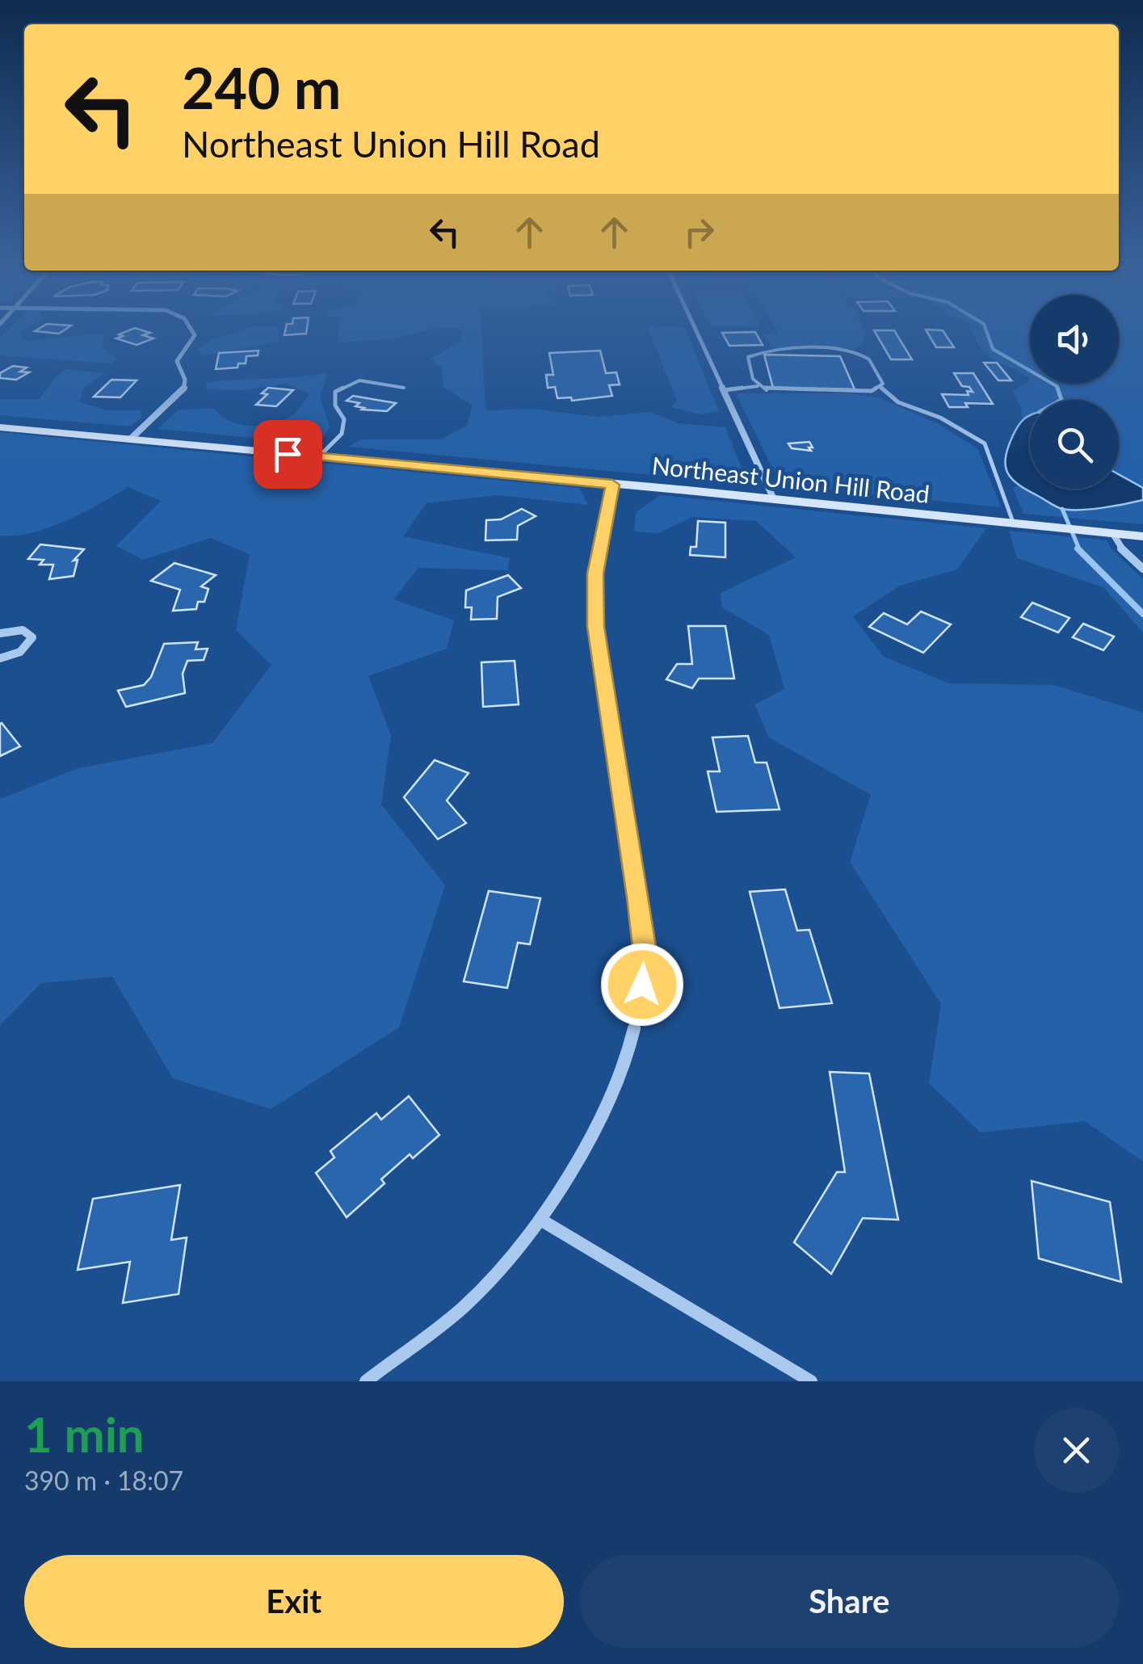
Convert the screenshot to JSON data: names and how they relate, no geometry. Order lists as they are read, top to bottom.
{
  "streets": {
    "street": ["Northeast Union Hill Road"]
  },
  "page": {
    "turn": ["240 m", "Northeast Union Hill Road"],
    "heading": ["1 min", "390 m · 18:07"],
    "buttons": ["Exit", "Share"]
  }
}
